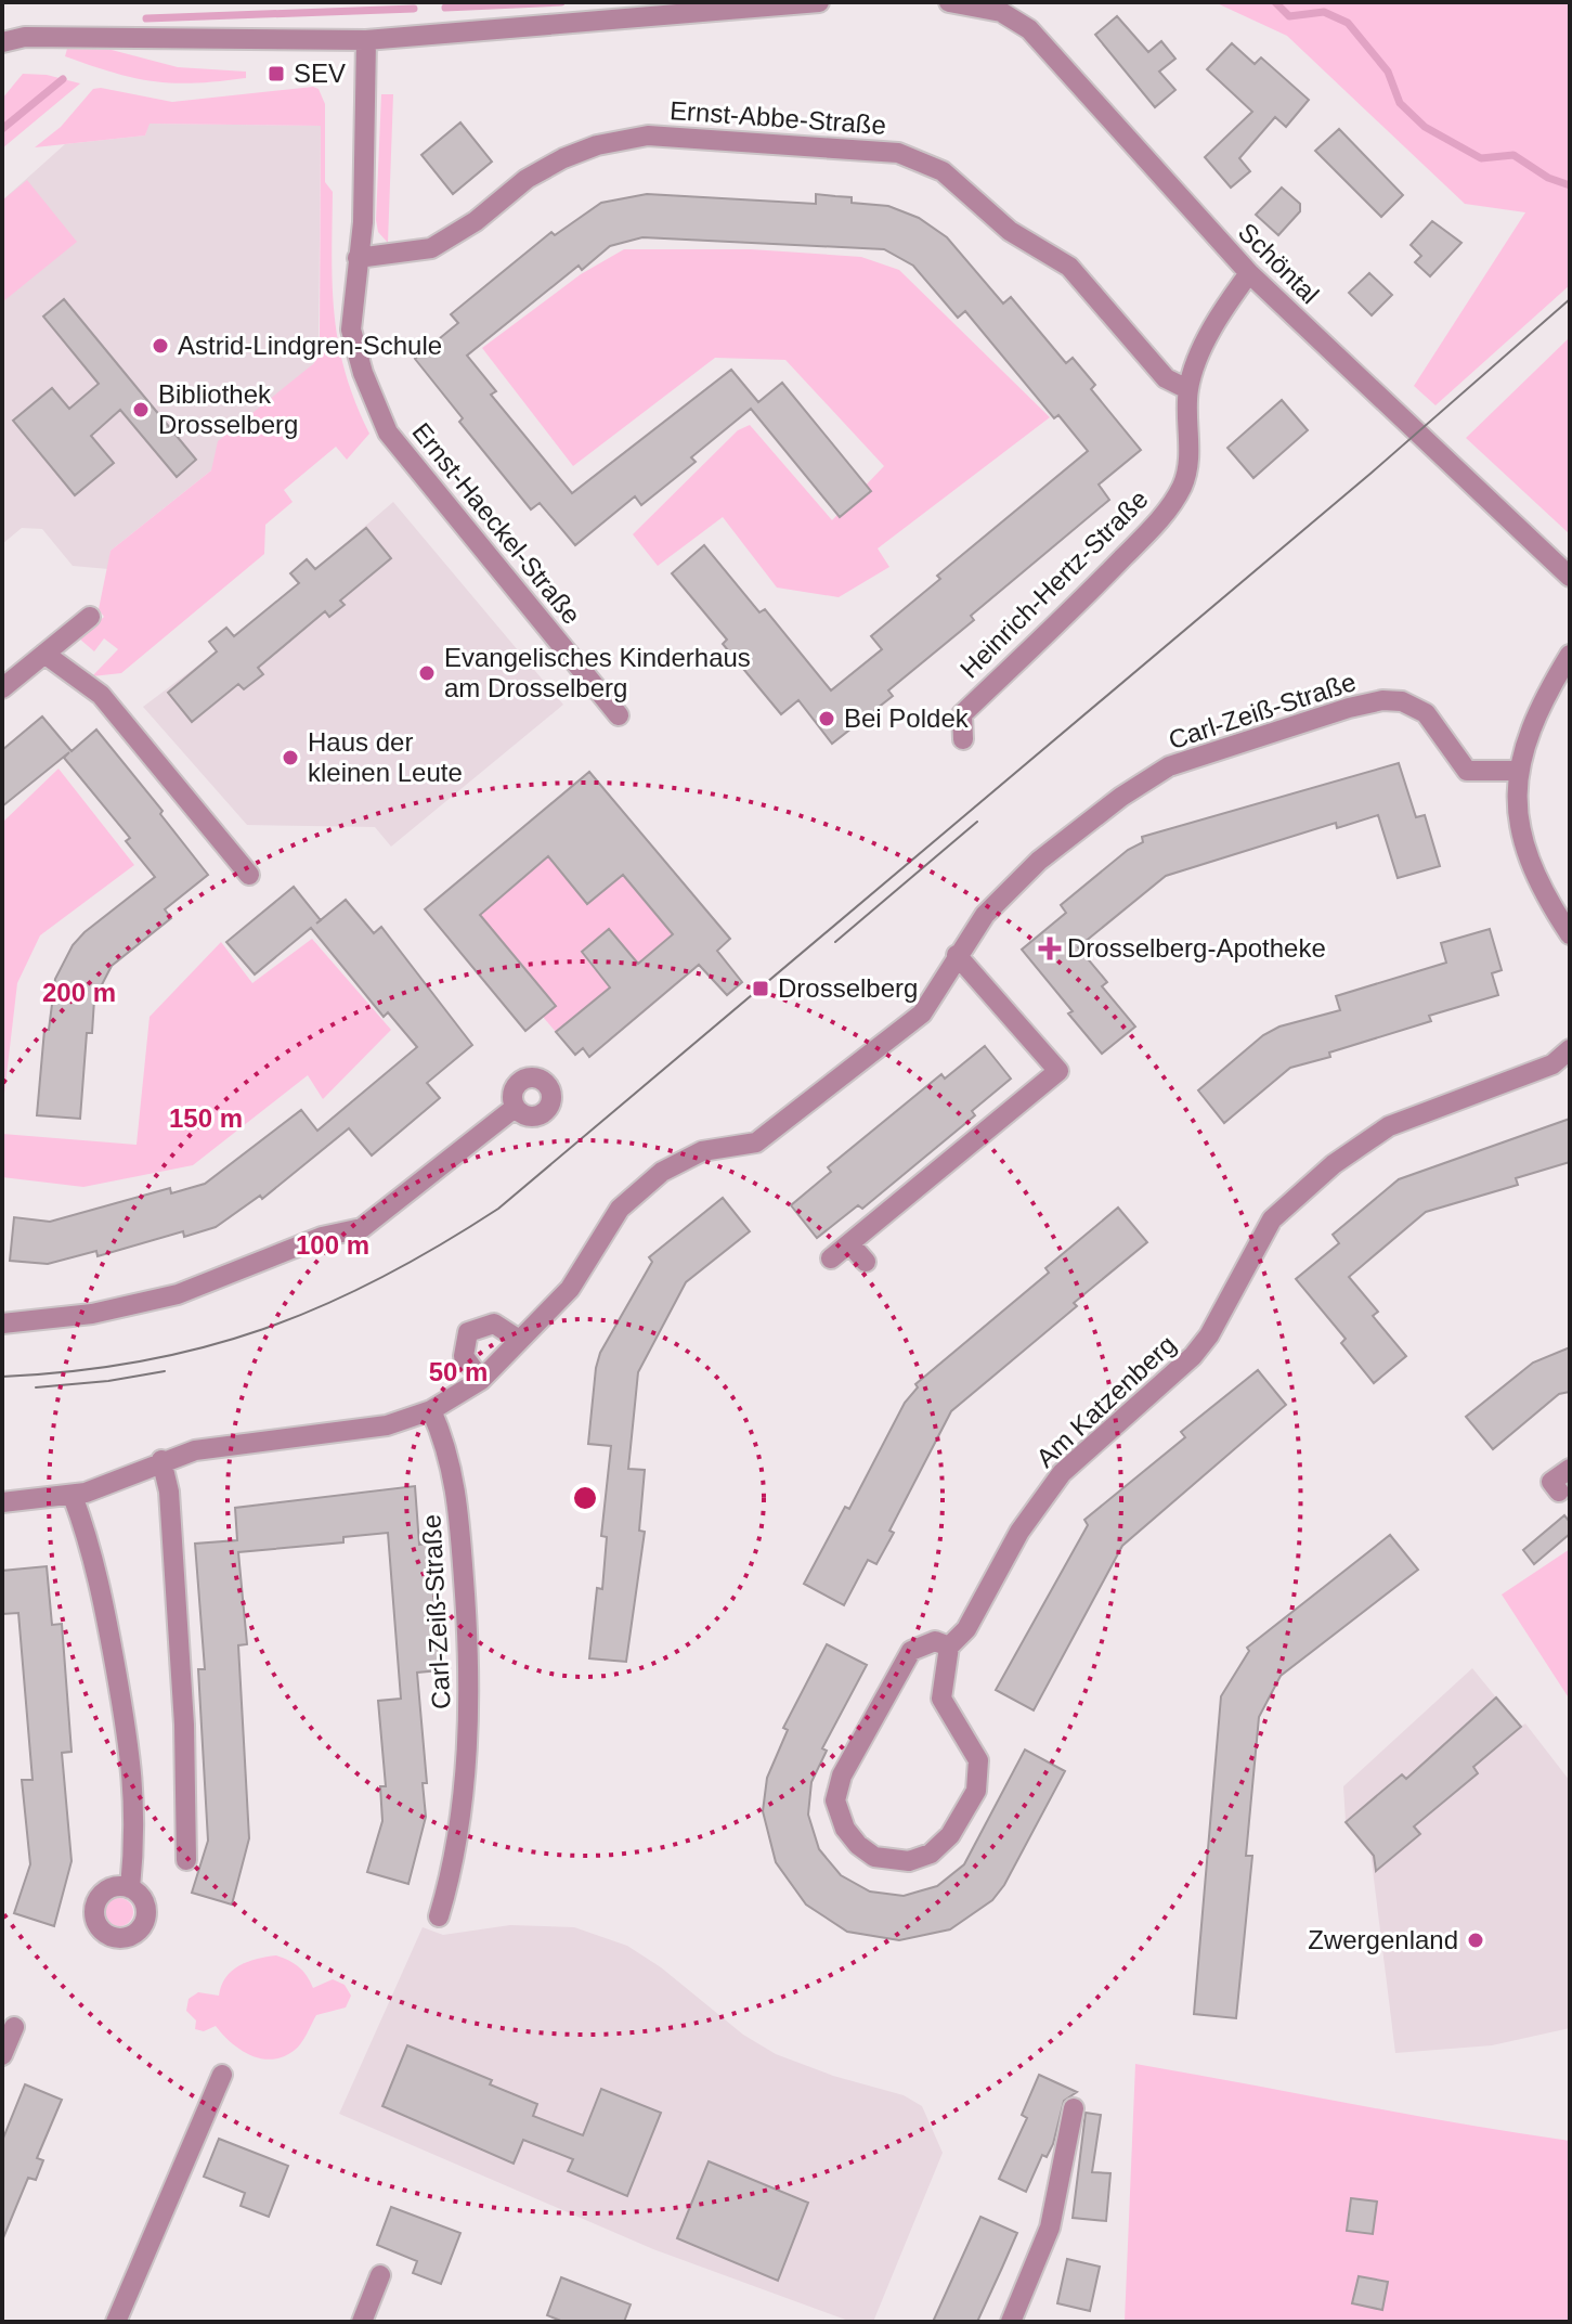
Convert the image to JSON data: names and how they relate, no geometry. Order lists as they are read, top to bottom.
{
  "streets": {
    "street": [
      "Ernst-Abbe-Straße",
      "Schöntal",
      "Ernst-Haeckel-Straße",
      "Heinrich-Hertz-Straße",
      "Carl-Zeiß-Straße",
      "Am Katzenberg"
    ]
  },
  "crossings": [
    ["Ernst-Abbe-Straße", "Ernst-Haeckel-Straße"],
    ["Ernst-Abbe-Straße", "Heinrich-Hertz-Straße"],
    ["Schöntal", "Heinrich-Hertz-Straße"]
  ],
  "places": {
    "transit": ["SEV", "Drosselberg"],
    "other": [
      "Astrid-Lindgren-Schule",
      "Bibliothek Drosselberg",
      "Evangelisches Kinderhaus am Drosselberg",
      "Bei Poldek",
      "Haus der kleinen Leute",
      "Zwergenland"
    ],
    "health": ["Drosselberg-Apotheke"]
  },
  "rings": [
    "200 m",
    "150 m",
    "100 m",
    "50 m"
  ]
}
